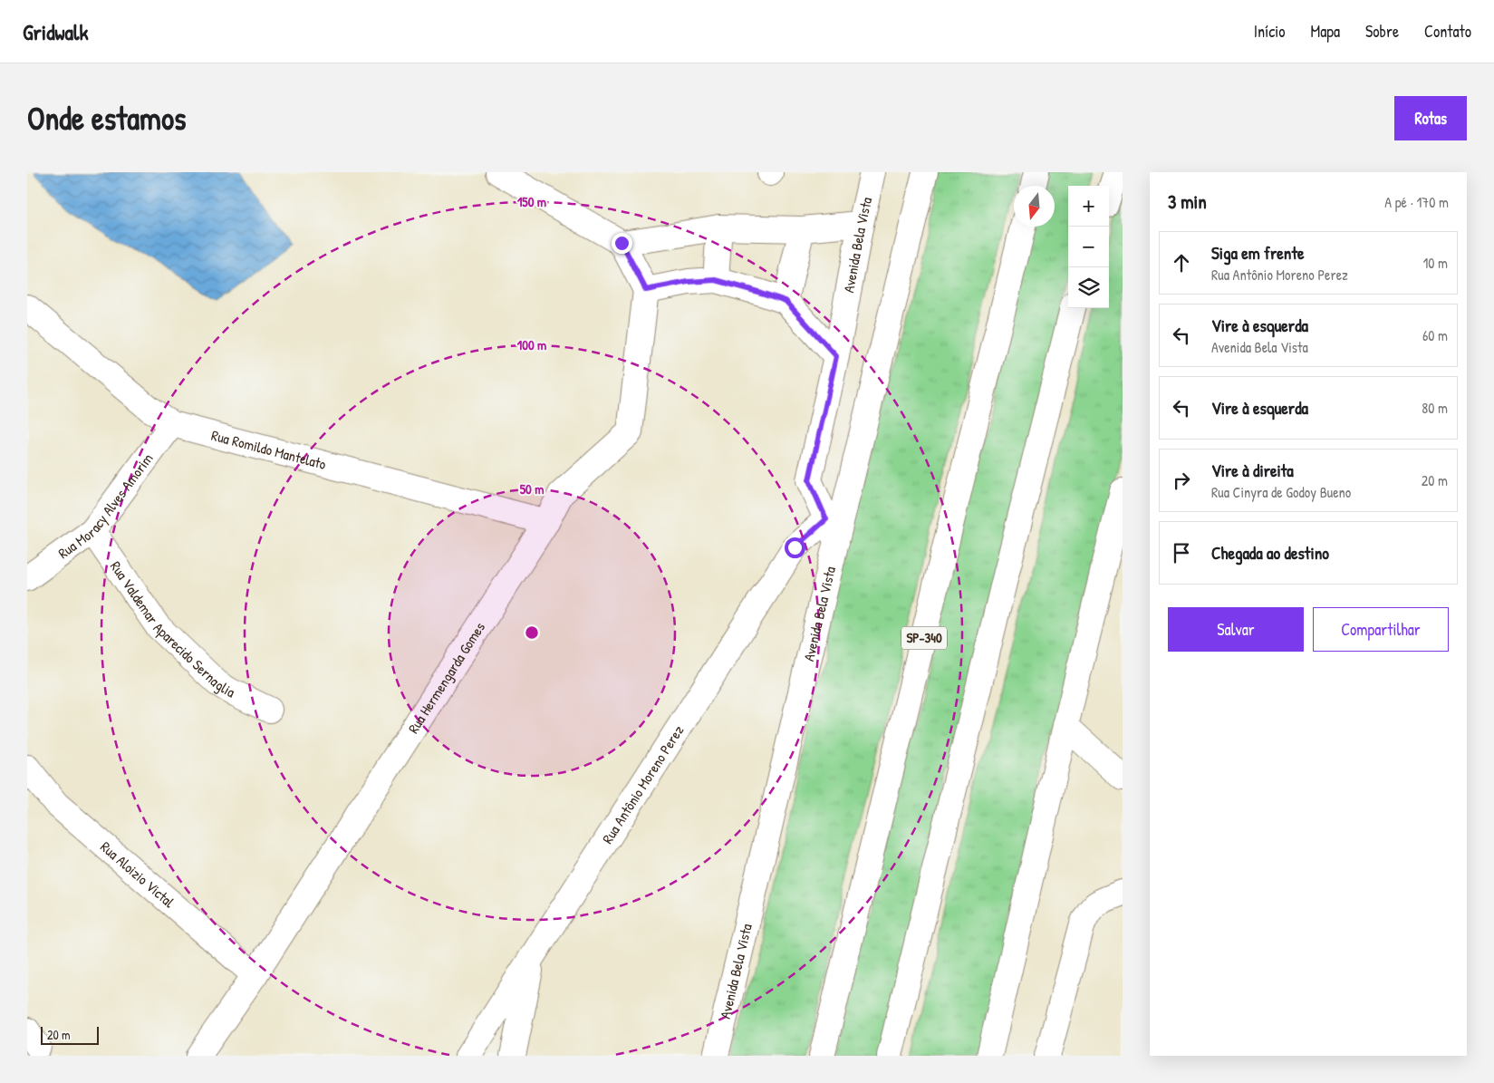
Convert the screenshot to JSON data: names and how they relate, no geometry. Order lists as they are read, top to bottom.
{
  "streets": {
    "main road": [
      "Avenida Bela Vista",
      "Rua Romildo Mantelato",
      "Rua Moracy Alves Amorim",
      "Rua Valdemar Aparecido Sernaglia",
      "SP-340",
      "Rua Hermengarda Gomes",
      "Rua Antônio Moreno Perez",
      "Rua Aloizio Victal"
    ]
  },
  "crossings": [
    ["Avenida Bela Vista", "Rua Antônio Moreno Perez"],
    ["Rua Romildo Mantelato", "Rua Moracy Alves Amorim"],
    ["Rua Romildo Mantelato", "Rua Hermengarda Gomes"],
    ["Rua Moracy Alves Amorim", "Rua Valdemar Aparecido Sernaglia"],
    ["Rua Hermengarda Gomes", "Rua Aloizio Victal"]
  ],
  "scale_bar": "20 m",
  "north": "bottom",
  "page": {
    "header": "Gridwalk",
    "nav": [
      "Início",
      "Mapa",
      "Sobre",
      "Contato"
    ],
    "buttons": [
      "Rotas",
      ["Salvar", "Compartilhar"]
    ],
    "title": "Onde estamos",
    "heading": ["3 min", "A pé · 170 m"],
    "map_buttons": ["+", "−"],
    "list": [
      ["Siga em frente", "Rua Antônio Moreno Perez", "10 m"],
      ["Vire à esquerda", "Avenida Bela Vista", "60 m"],
      ["Vire à esquerda", "80 m"],
      ["Vire à direita", "Rua Cinyra de Godoy Bueno", "20 m"],
      "Chegada ao destino"
    ],
    "scale": "20 m"
  },
  "rings": ["150 m", "100 m", "50 m"]
}
